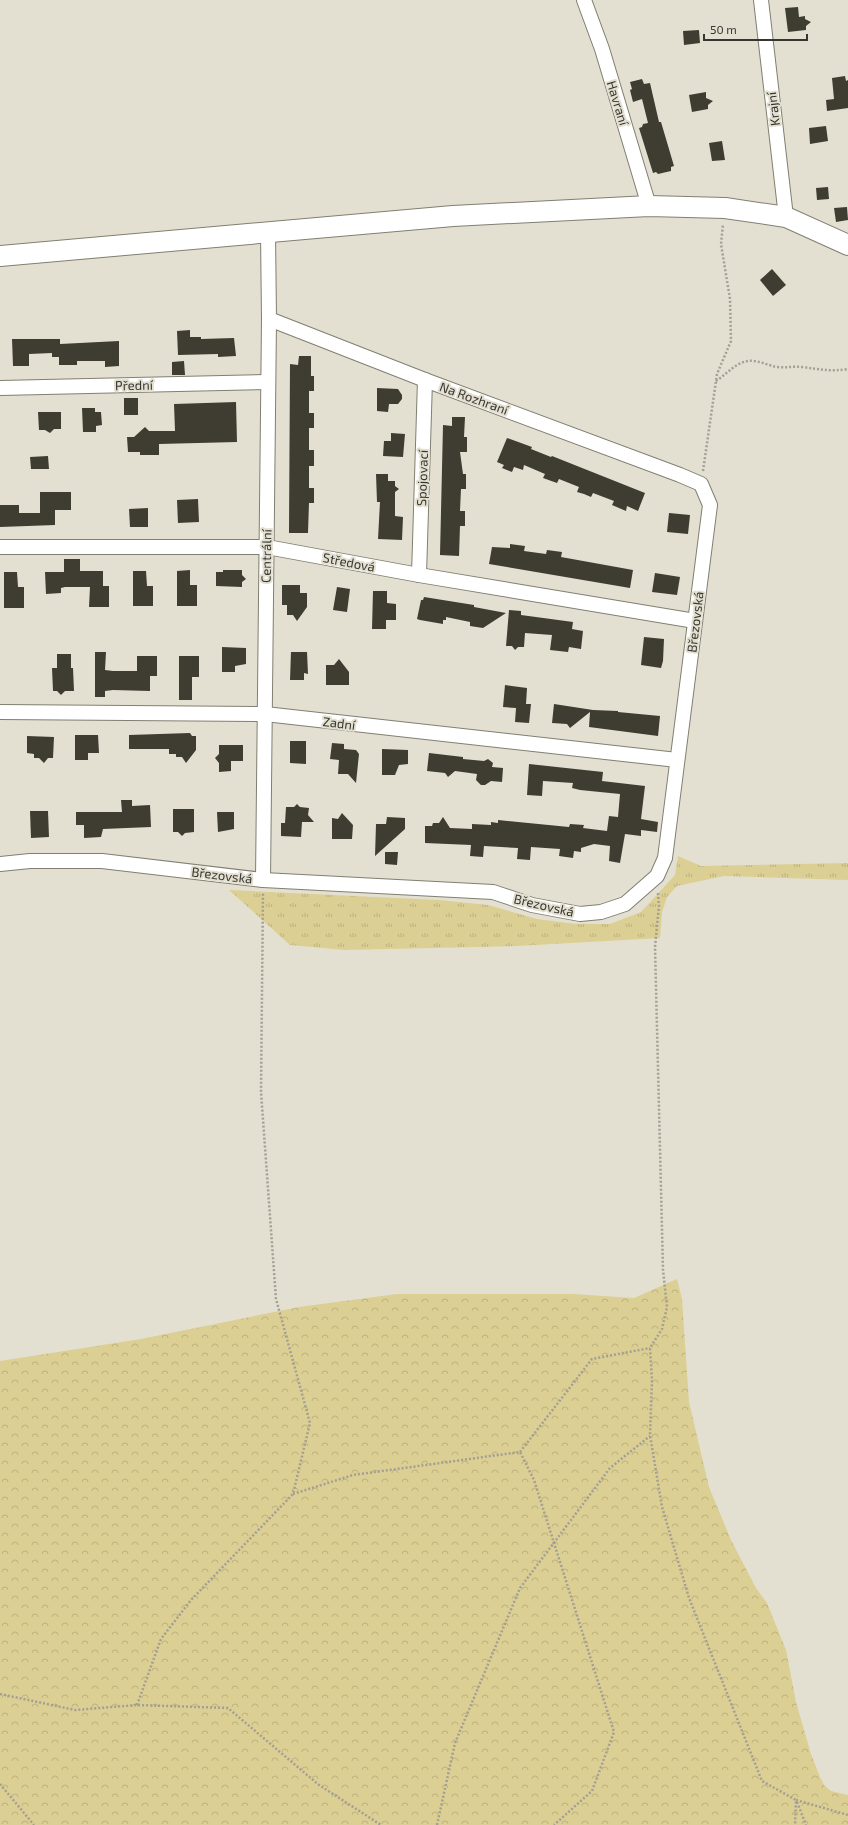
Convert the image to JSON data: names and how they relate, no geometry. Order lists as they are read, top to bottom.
{
  "streets": {
    "street": [
      "Havraní",
      "Krajní",
      "Přední",
      "Na Rozhraní",
      "Spojovací",
      "Centrální",
      "Středová",
      "Březovská",
      "Zadní"
    ]
  },
  "crossings": [
    ["Přední", "Centrální"],
    ["Na Rozhraní", "Spojovací"],
    ["Na Rozhraní", "Centrální"],
    ["Na Rozhraní", "Březovská"],
    ["Spojovací", "Středová"],
    ["Centrální", "Středová"],
    ["Centrální", "Březovská"],
    ["Centrální", "Zadní"],
    ["Středová", "Březovská"],
    ["Březovská", "Zadní"]
  ],
  "scale_bar": "50 m"
}
